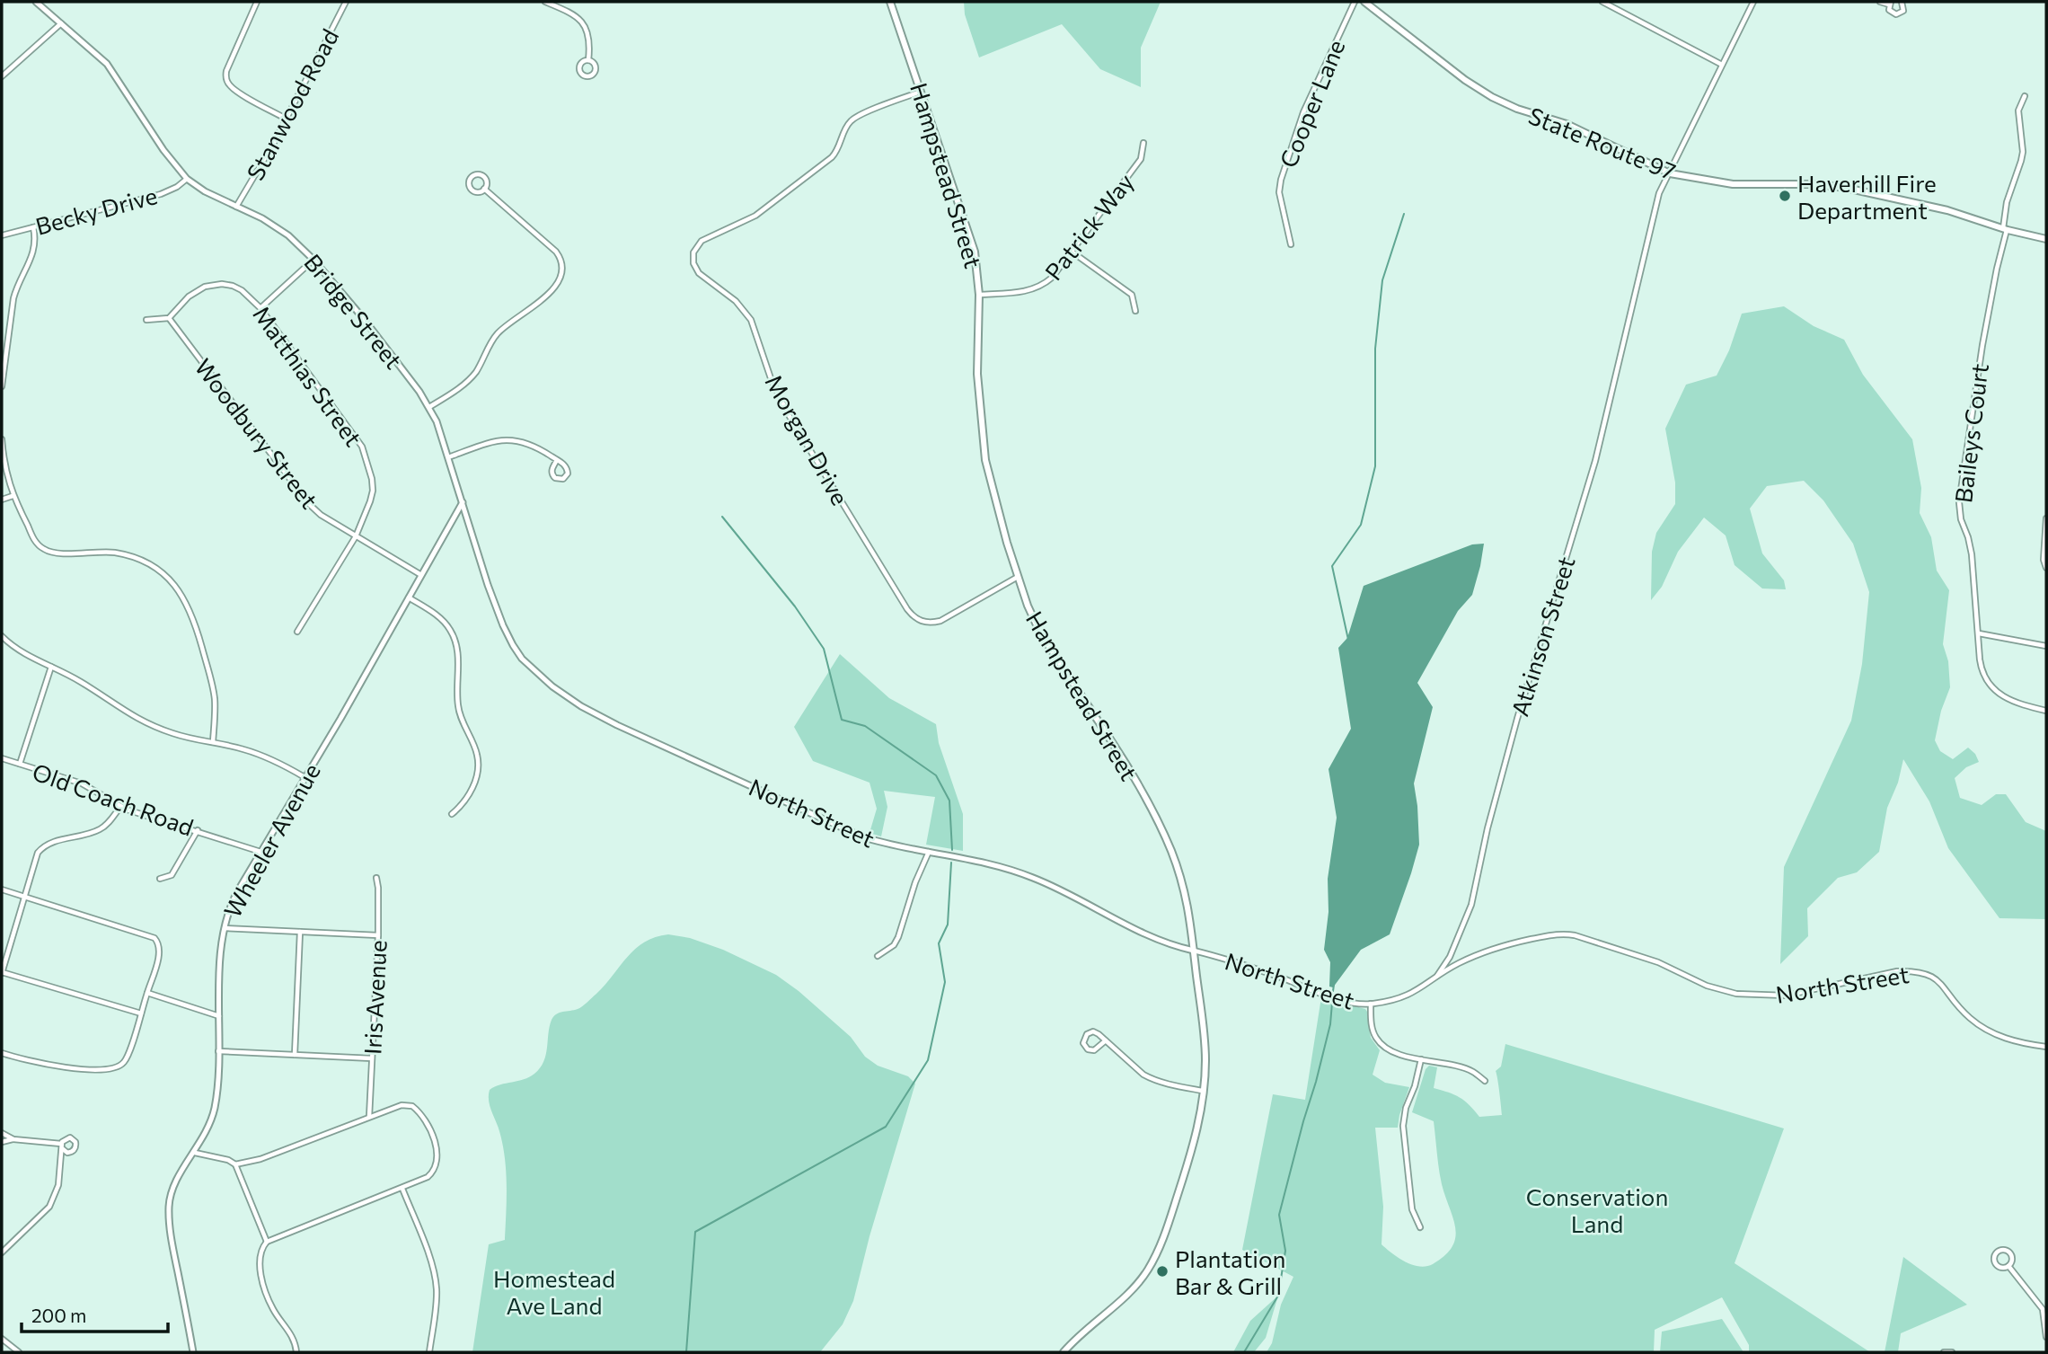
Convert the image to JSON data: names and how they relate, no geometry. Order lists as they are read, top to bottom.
{
  "streets": {
    "main road": ["State Route 97", "Hampstead Street"],
    "street": [
      "Cooper Lane",
      "Stanwood Road",
      "Becky Drive",
      "Patrick Way",
      "Bridge Street",
      "Matthias Street",
      "Woodbury Street",
      "Baileys Court",
      "Morgan Drive",
      "Atkinson Street",
      "Old Coach Road",
      "North Street",
      "Wheeler Avenue",
      "Iris Avenue"
    ]
  },
  "crossings": [
    ["Stanwood Road", "Bridge Street"],
    ["State Route 97", "Baileys Court"],
    ["State Route 97", "Atkinson Street"],
    ["Hampstead Street", "Patrick Way"],
    ["Hampstead Street", "Morgan Drive"],
    ["Hampstead Street", "North Street"],
    ["Becky Drive", "Bridge Street"],
    ["Bridge Street", "North Street"],
    ["Bridge Street", "Wheeler Avenue"],
    ["Matthias Street", "Woodbury Street"],
    ["Woodbury Street", "Wheeler Avenue"],
    ["Atkinson Street", "North Street"],
    ["Old Coach Road", "Wheeler Avenue"]
  ],
  "parks": ["Conservation Land", "Homestead Ave Land"],
  "places": ["Haverhill Fire Department", "Plantation Bar & Grill"],
  "scale_bar": "200 m"
}
